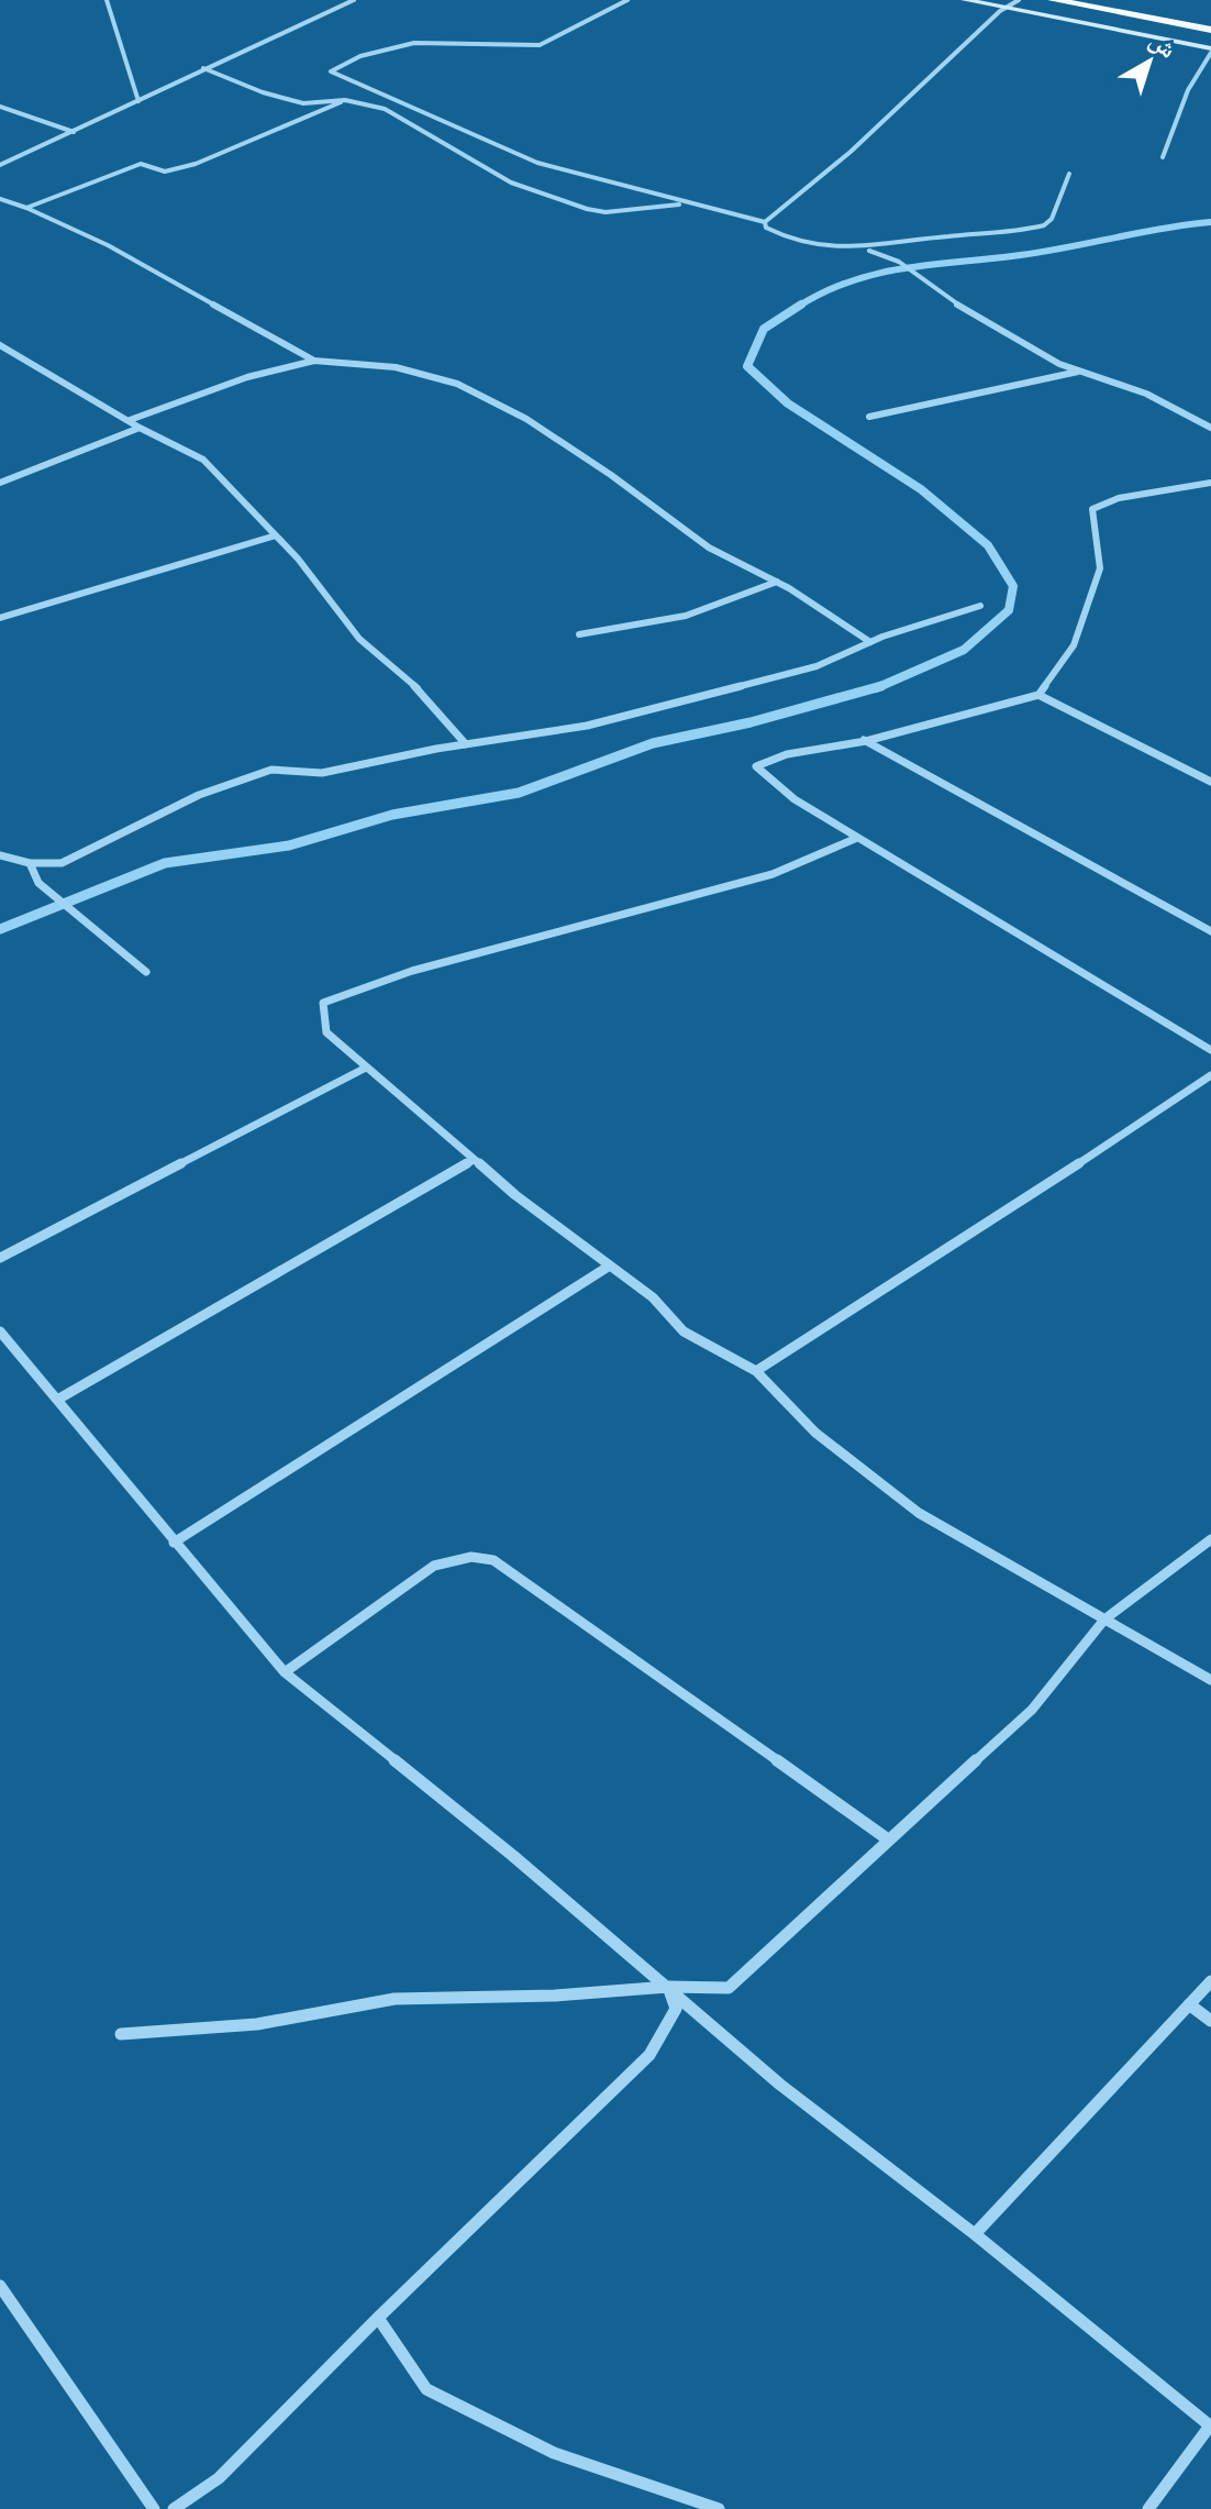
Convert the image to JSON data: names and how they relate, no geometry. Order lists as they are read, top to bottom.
{
  "north": "top right"
}
